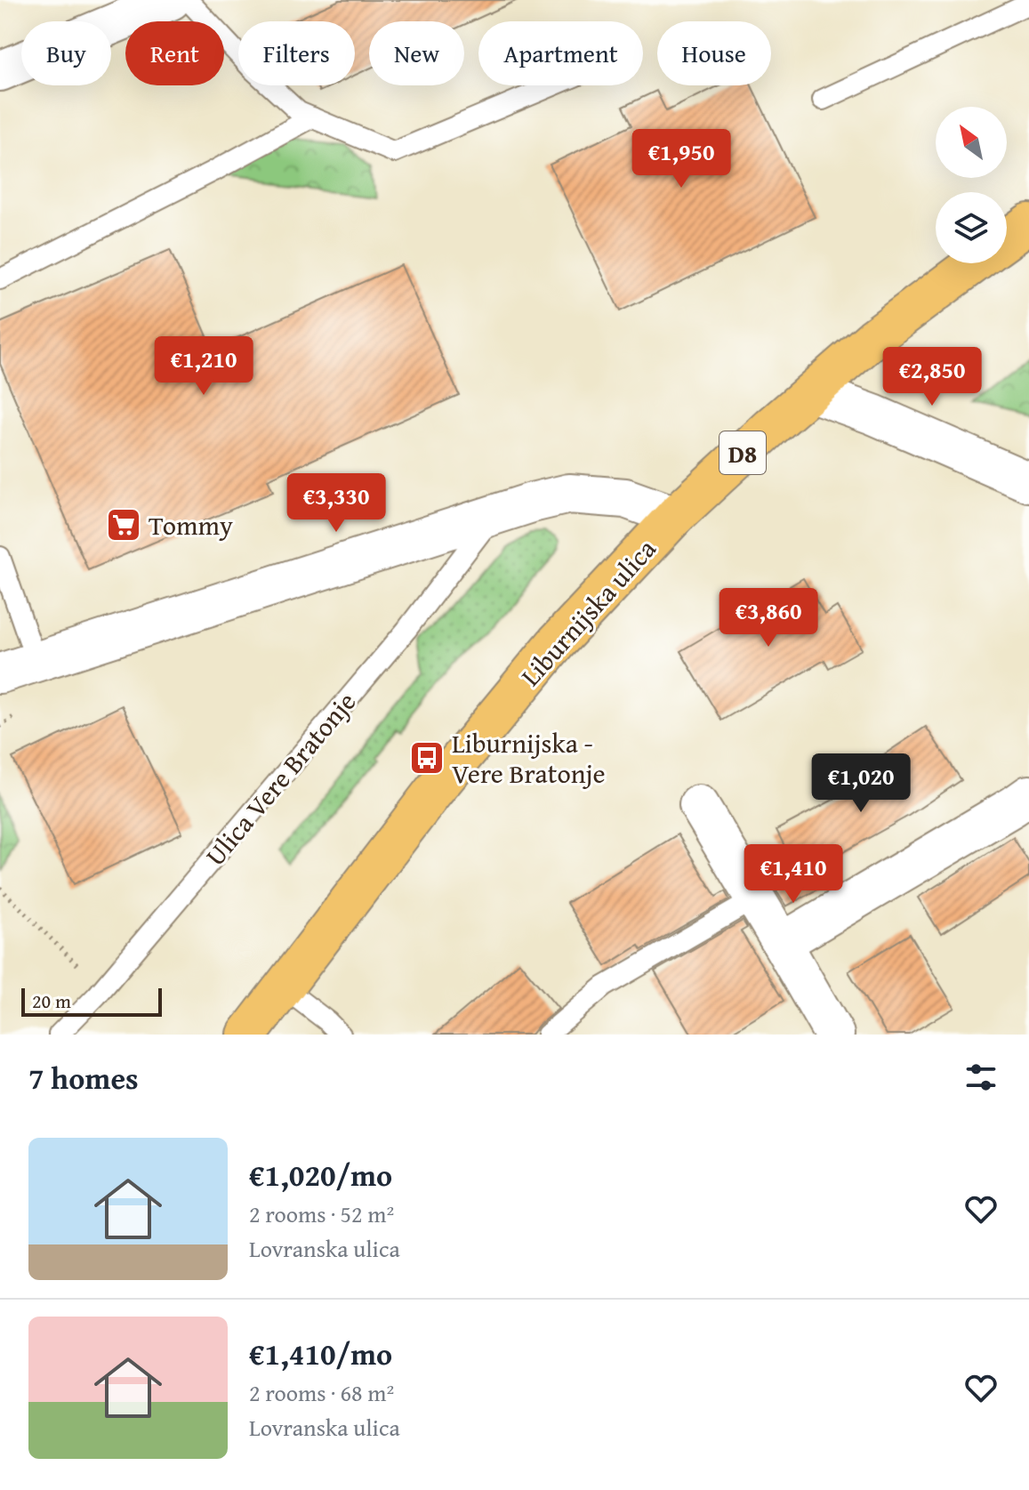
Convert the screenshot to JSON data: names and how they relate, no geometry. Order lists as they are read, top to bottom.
{
  "streets": {
    "main road": ["D8", "Liburnijska ulica"],
    "lane": ["Ulica Vere Bratonje"]
  },
  "places": {
    "supermarket": ["Tommy"],
    "bus stop": ["Liburnijska - Vere Bratonje"]
  },
  "scale_bar": "20 m",
  "north": "top left",
  "page": {
    "chip": [
      "Buy",
      "Rent",
      "Filters",
      "New",
      "Apartment",
      "House"
    ],
    "price": [
      "€1,950",
      "€1,210",
      "€2,850",
      "€3,330",
      "€3,860",
      "€1,020",
      "€1,410"
    ],
    "scale": "20 m",
    "heading": "7 homes",
    "list": [
      {
        "name": "€1,020/mo",
        "note": "2 rooms · 52 m² · Lovranska ulica"
      },
      {
        "name": "€1,410/mo",
        "note": "2 rooms · 68 m² · Lovranska ulica"
      }
    ]
  }
}
